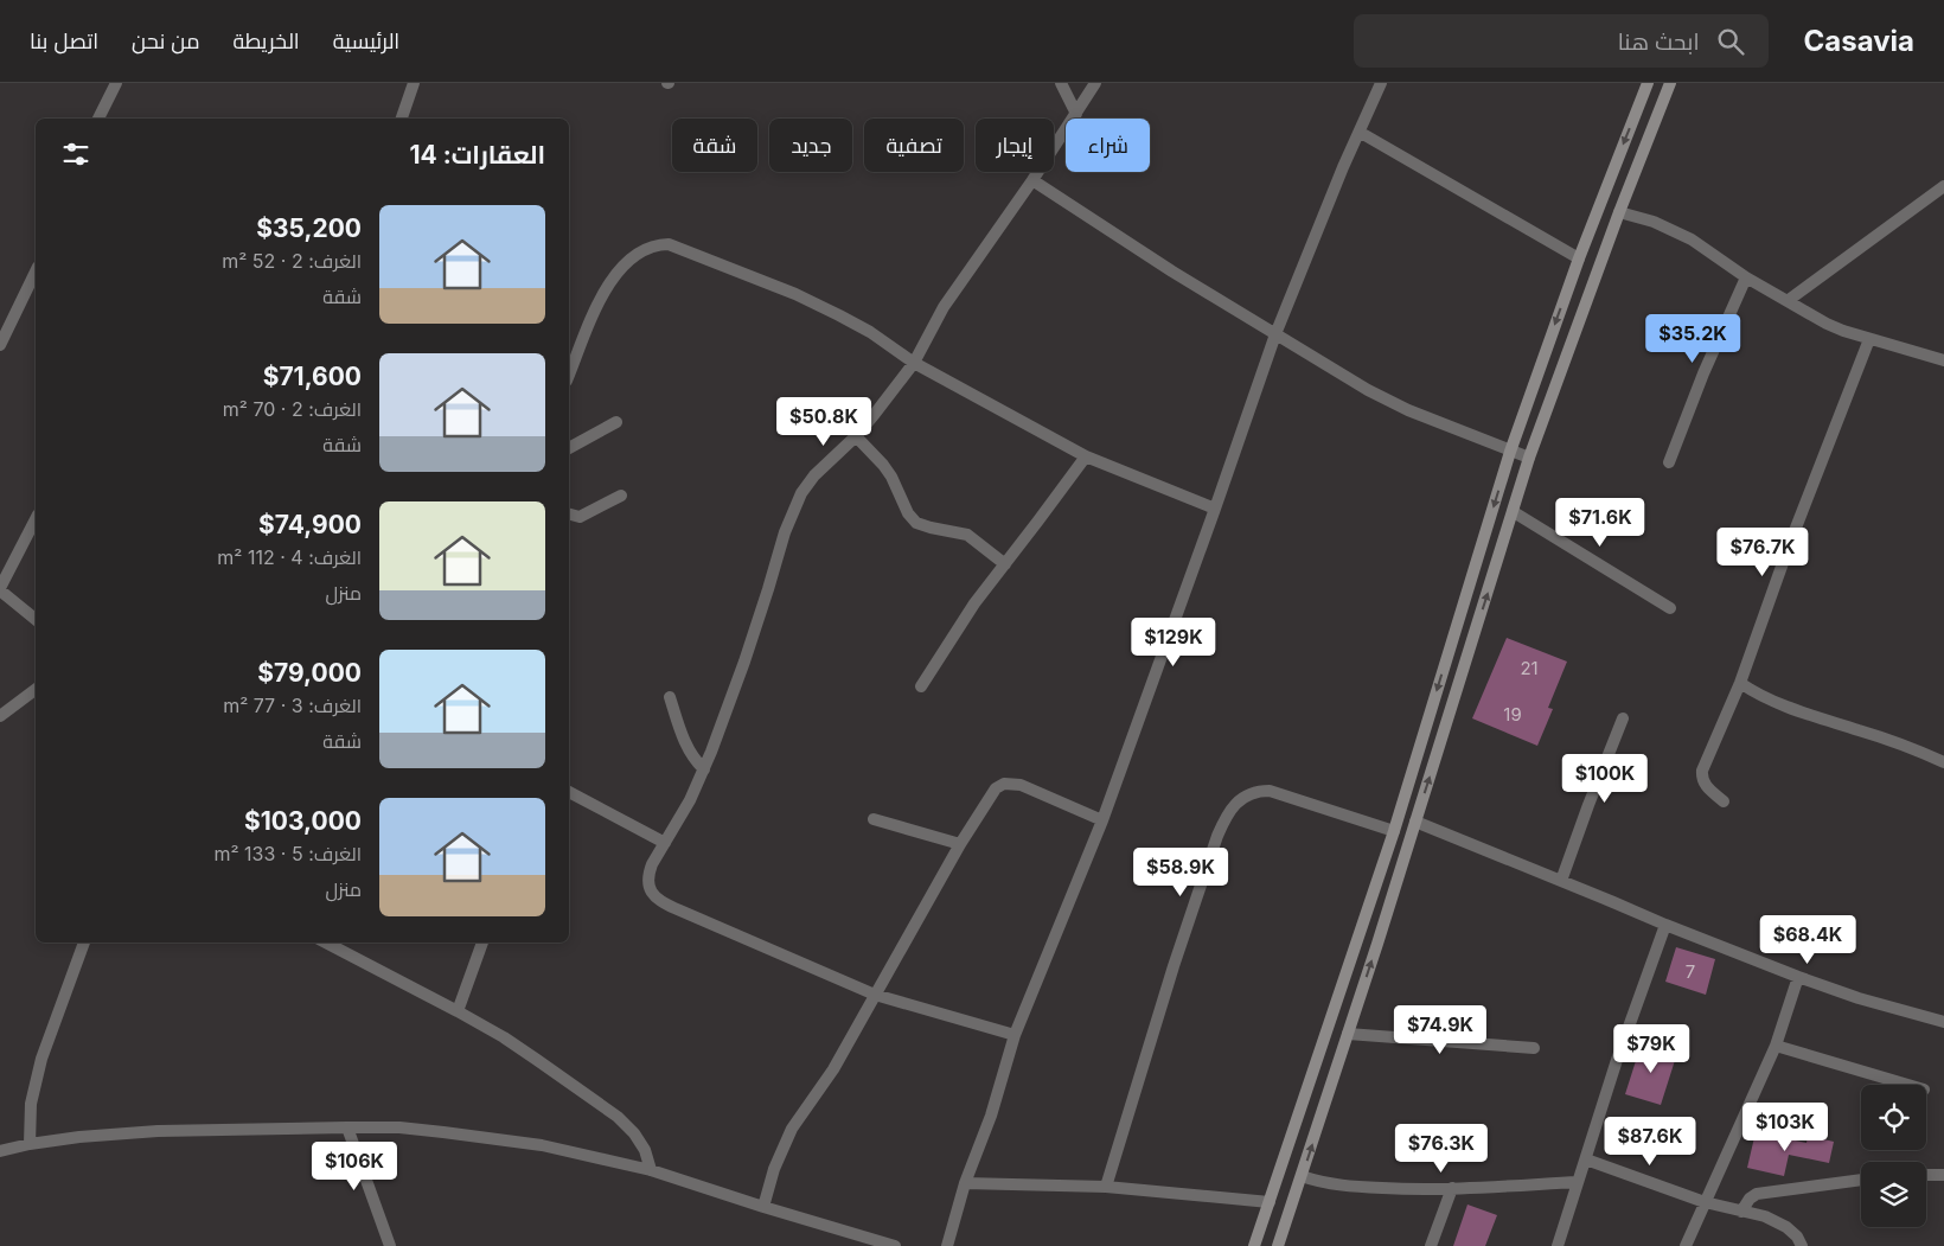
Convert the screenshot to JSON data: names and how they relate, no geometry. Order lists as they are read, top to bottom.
{
  "house_numbers": ["21", "19", "7"],
  "page": {
    "header": "Casavia",
    "search": "ابحث هنا",
    "nav": [
      "الرئيسية",
      "الخريطة",
      "من نحن",
      "اتصل بنا"
    ],
    "chip": [
      "شراء",
      "إيجار",
      "تصفية",
      "جديد",
      "شقة"
    ],
    "heading": "العقارات: 14",
    "list": [
      {
        "name": "$35,200",
        "note": "الغرف: 2 · 52 m² · شقة"
      },
      {
        "name": "$71,600",
        "note": "الغرف: 2 · 70 m² · شقة"
      },
      {
        "name": "$74,900",
        "note": "الغرف: 4 · 112 m² · منزل"
      },
      {
        "name": "$79,000",
        "note": "الغرف: 3 · 77 m² · شقة"
      },
      {
        "name": "$103,000",
        "note": "الغرف: 5 · 133 m² · منزل"
      }
    ],
    "price": [
      "$35.2K",
      "$50.8K",
      "$71.6K",
      "$76.7K",
      "$129K",
      "$100K",
      "$58.9K",
      "$68.4K",
      "$74.9K",
      "$79K",
      "$103K",
      "$87.6K",
      "$76.3K",
      "$106K"
    ]
  }
}
